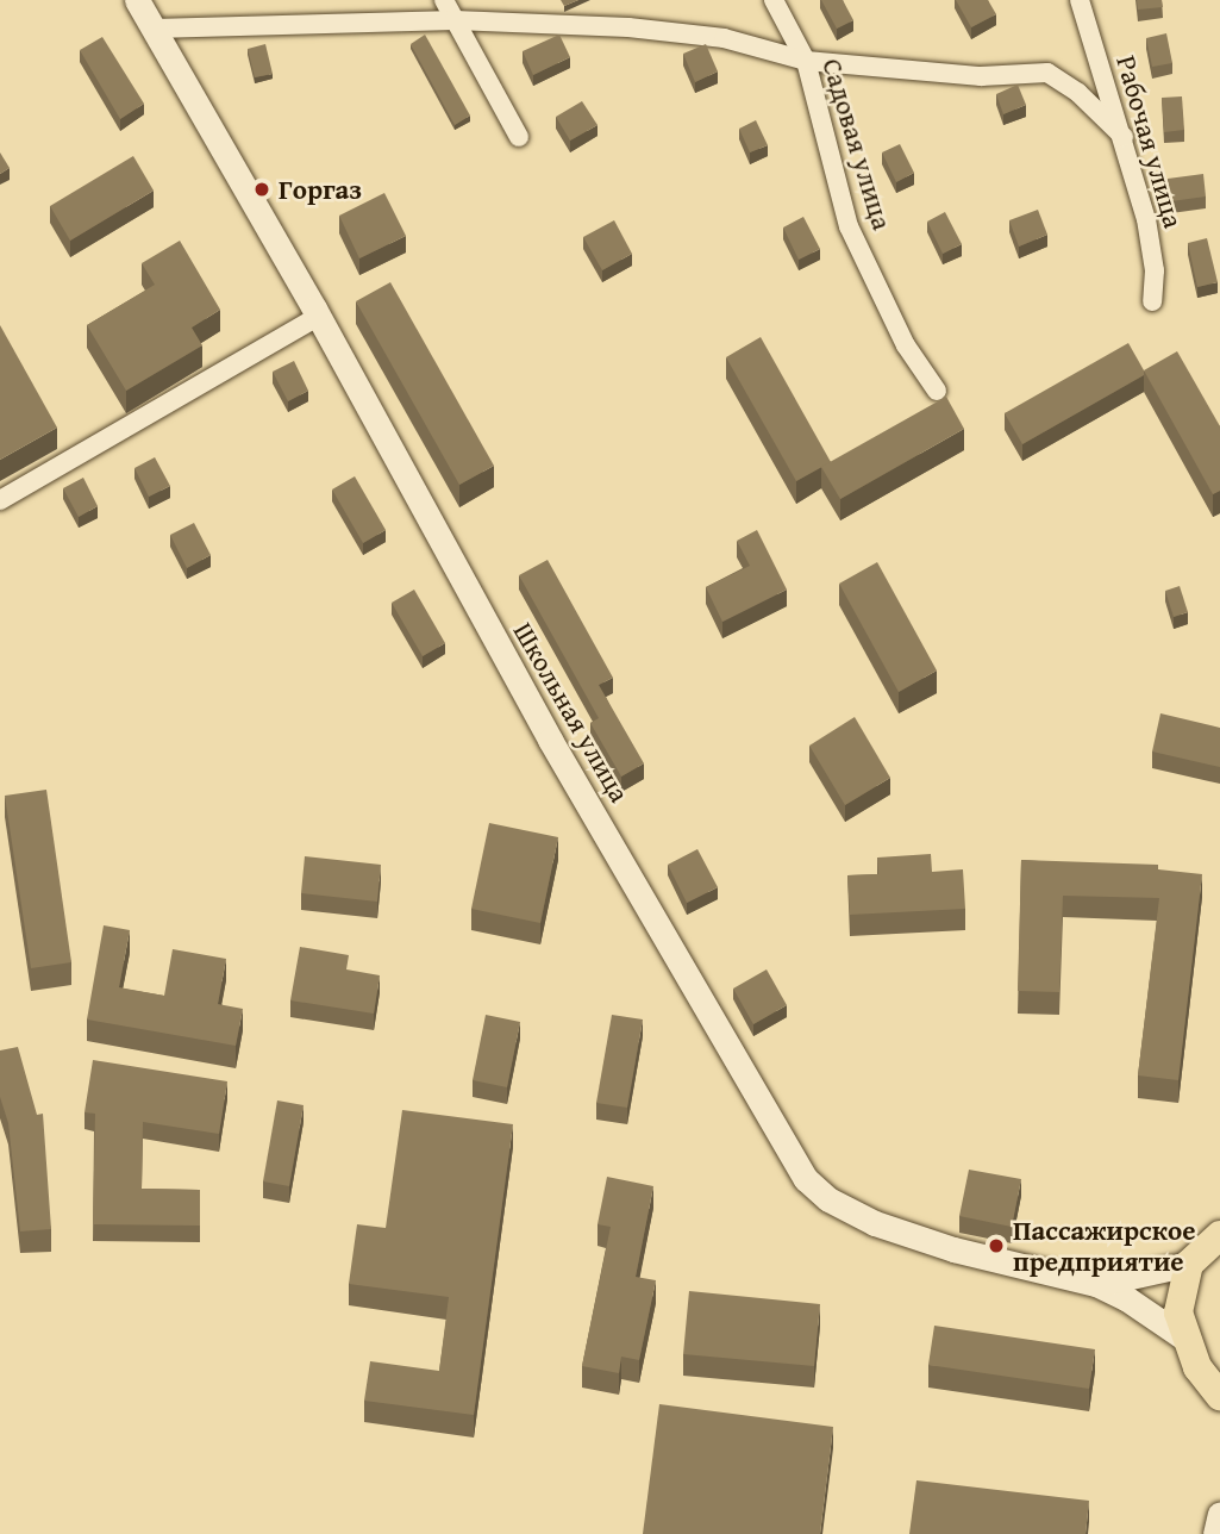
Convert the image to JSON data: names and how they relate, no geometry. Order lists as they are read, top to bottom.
{
  "streets": {
    "main road": ["Школьная улица"],
    "street": ["Рабочая улица", "Садовая улица"]
  },
  "places": ["Горгаз", "Пассажирское предприятие"]
}
